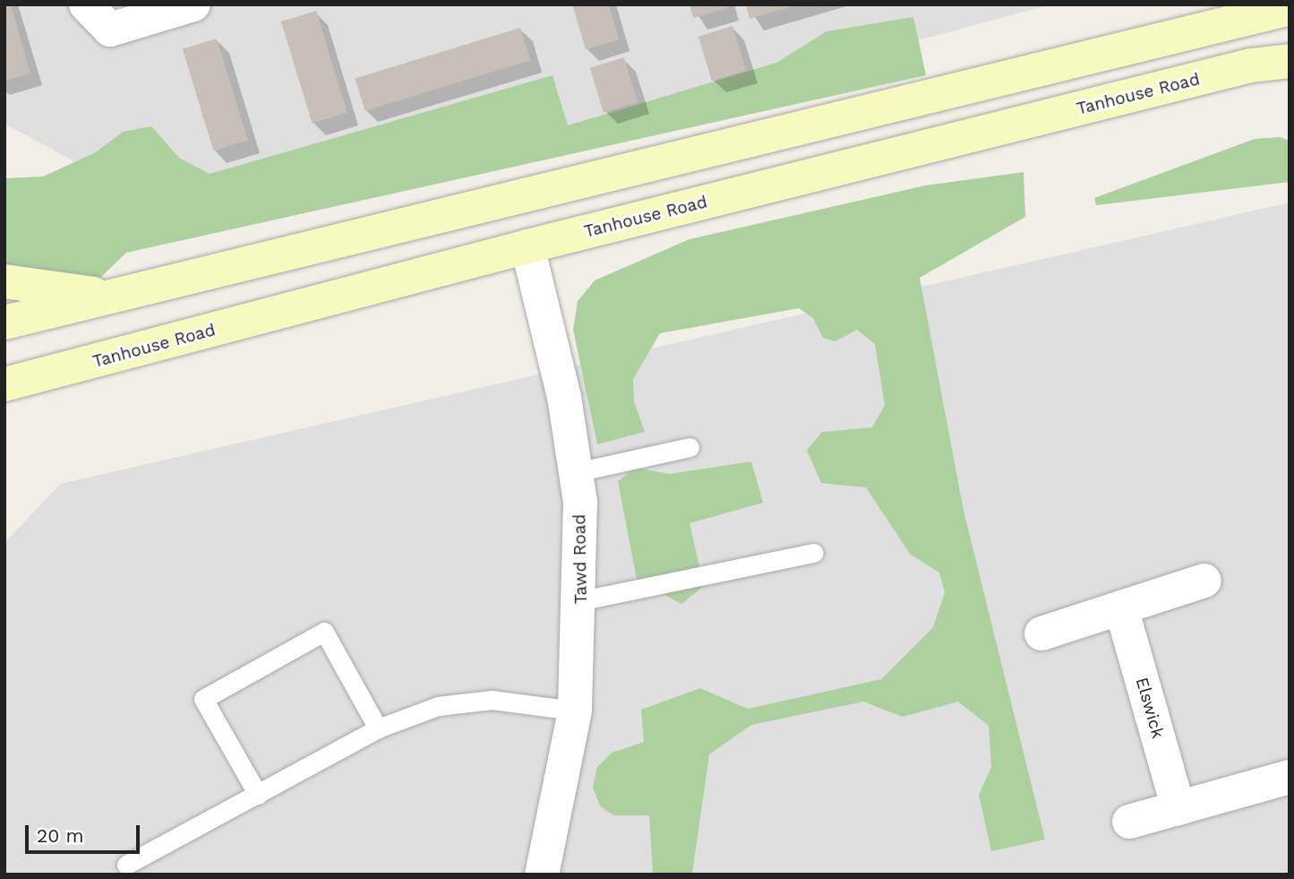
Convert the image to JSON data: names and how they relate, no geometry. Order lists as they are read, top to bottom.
{
  "streets": {
    "street": ["Tanhouse Road", "Tawd Road", "Elswick"]
  },
  "crossings": [
    ["Tanhouse Road", "Tawd Road"]
  ],
  "scale_bar": "20 m"
}
